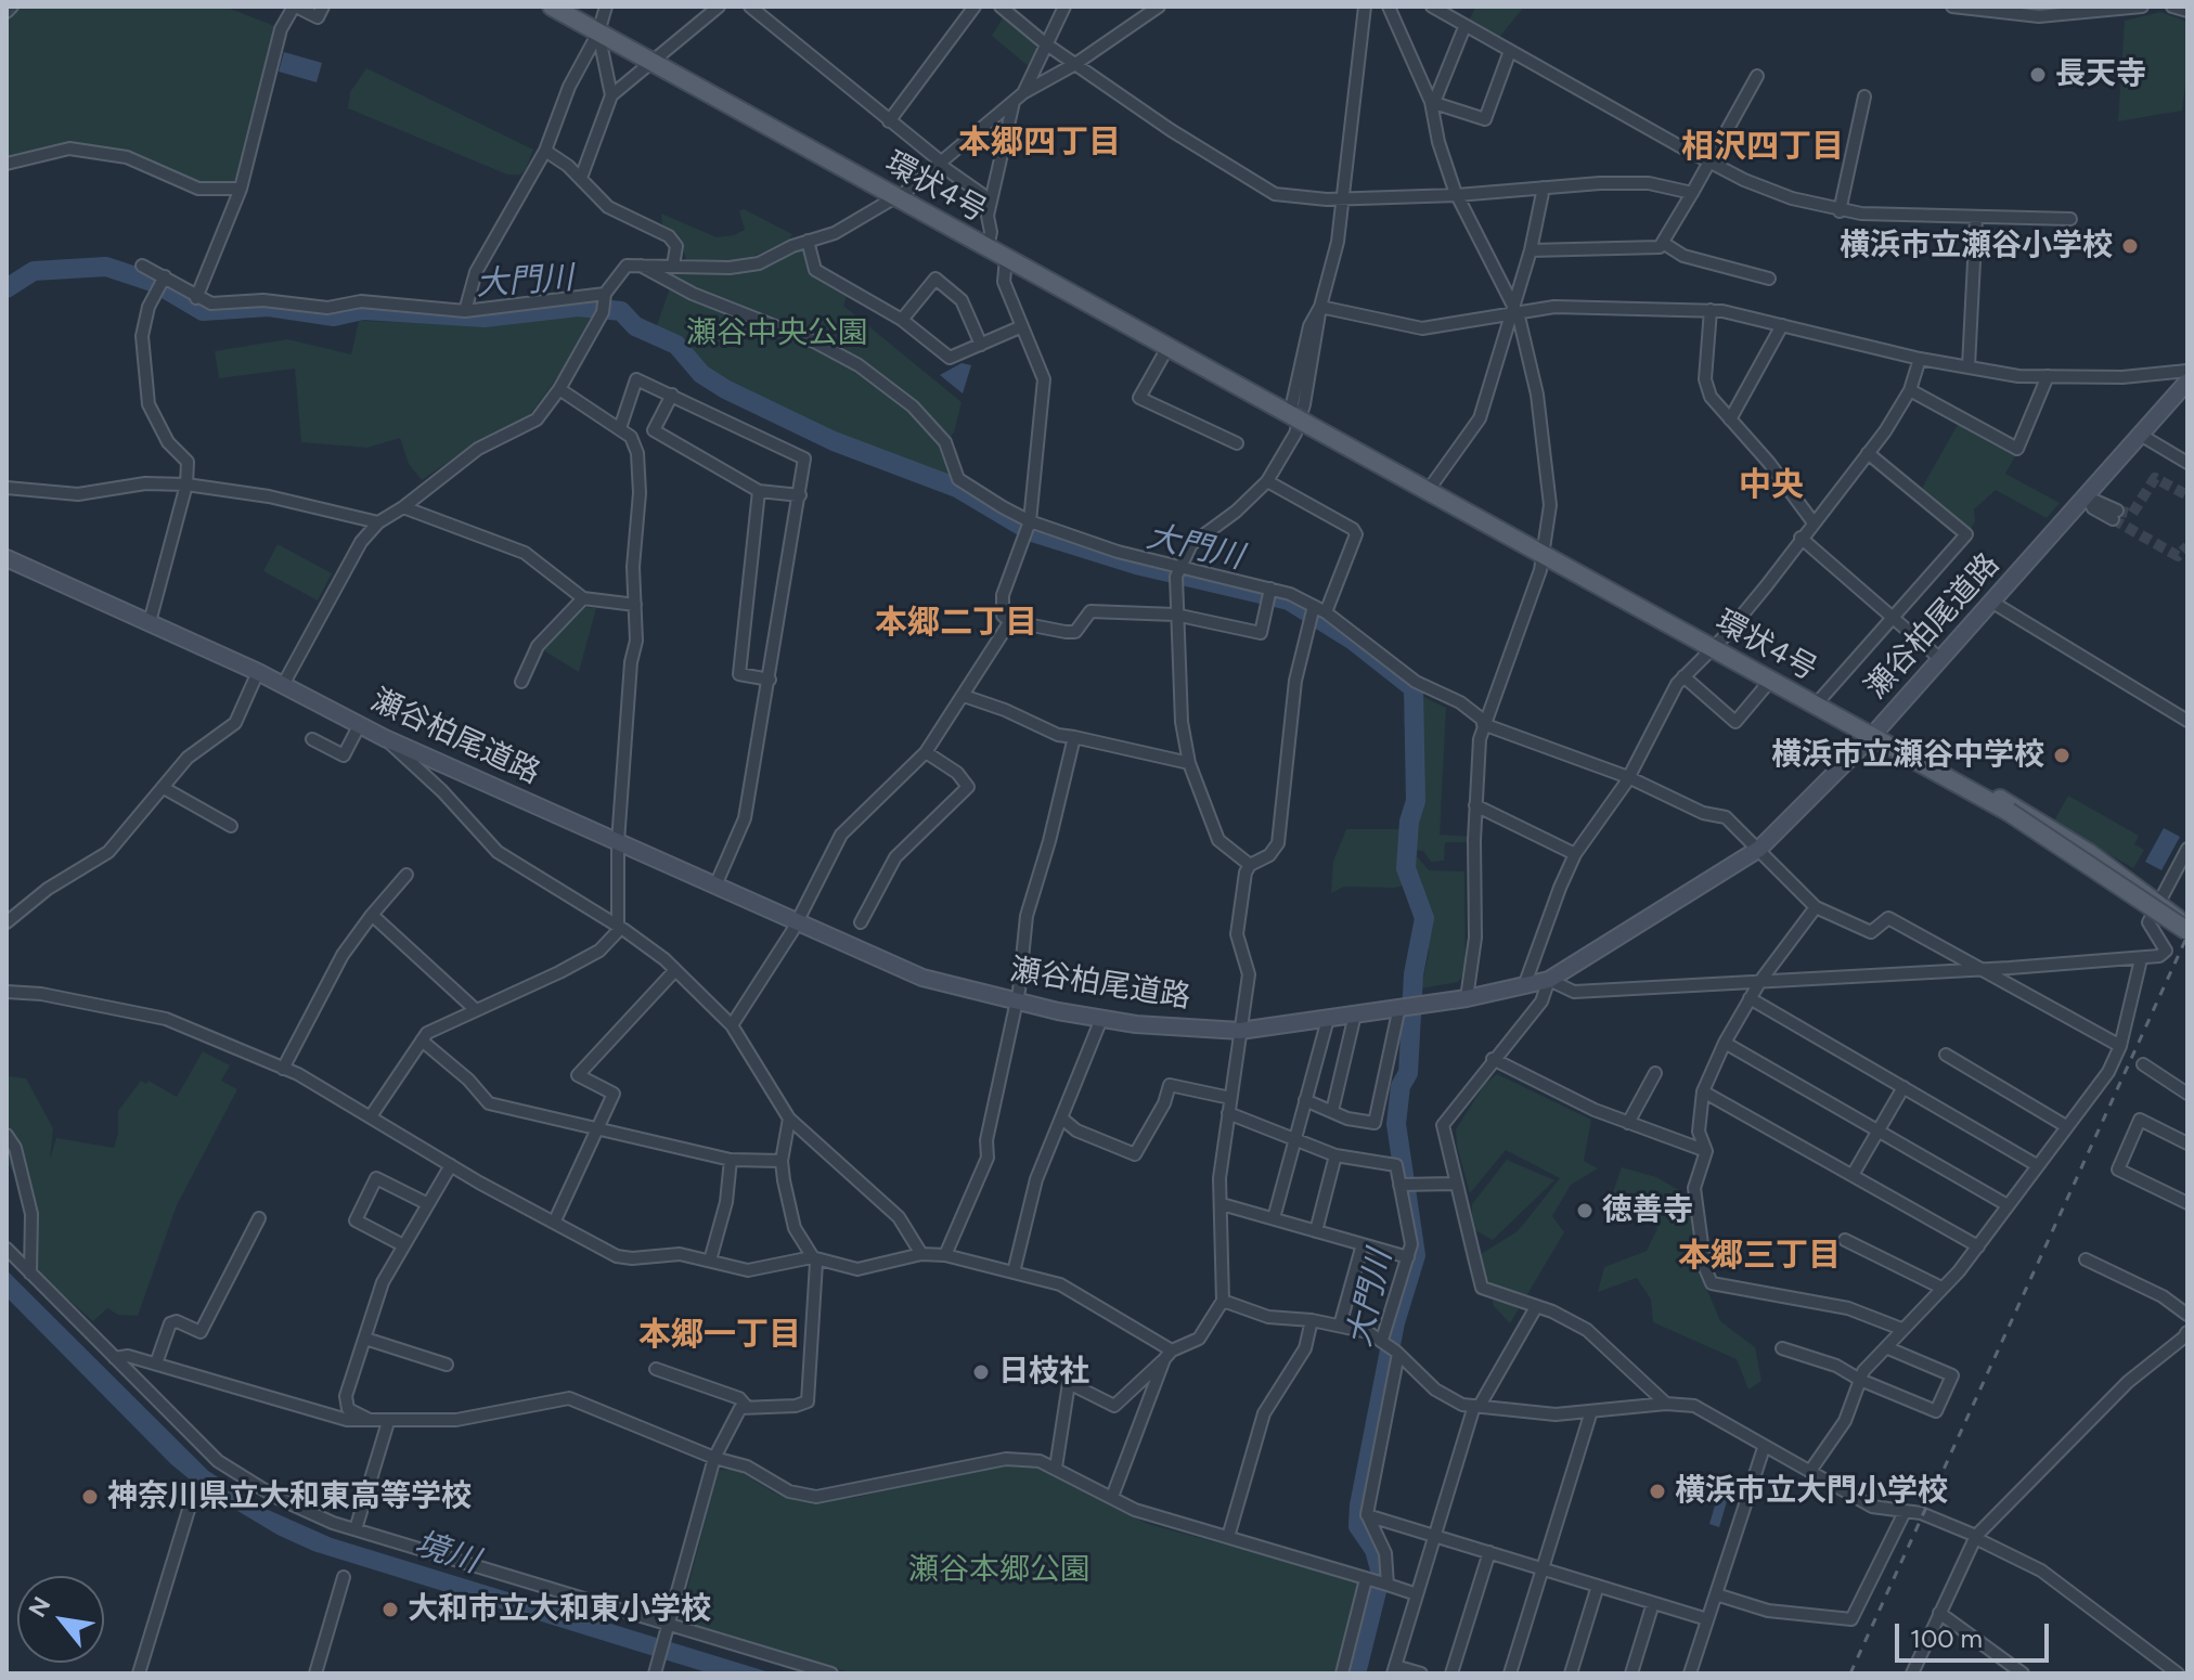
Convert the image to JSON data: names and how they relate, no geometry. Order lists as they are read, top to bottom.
{
  "streets": {
    "main road": ["環状4号", "瀬谷柏尾道路"]
  },
  "crossings": [
    ["環状4号", "瀬谷柏尾道路"]
  ],
  "districts": [
    "本郷四丁目",
    "相沢四丁目",
    "中央",
    "本郷二丁目",
    "本郷三丁目",
    "本郷一丁目"
  ],
  "water": ["大門川", "境川"],
  "parks": ["瀬谷中央公園", "瀬谷本郷公園"],
  "places": [
    "長天寺",
    "横浜市立瀬谷小学校",
    "横浜市立瀬谷中学校",
    "徳善寺",
    "日枝社",
    "横浜市立大門小学校",
    "神奈川県立大和東高等学校",
    "大和市立大和東小学校"
  ],
  "scale_bar": "100 m",
  "north": "top left"
}
